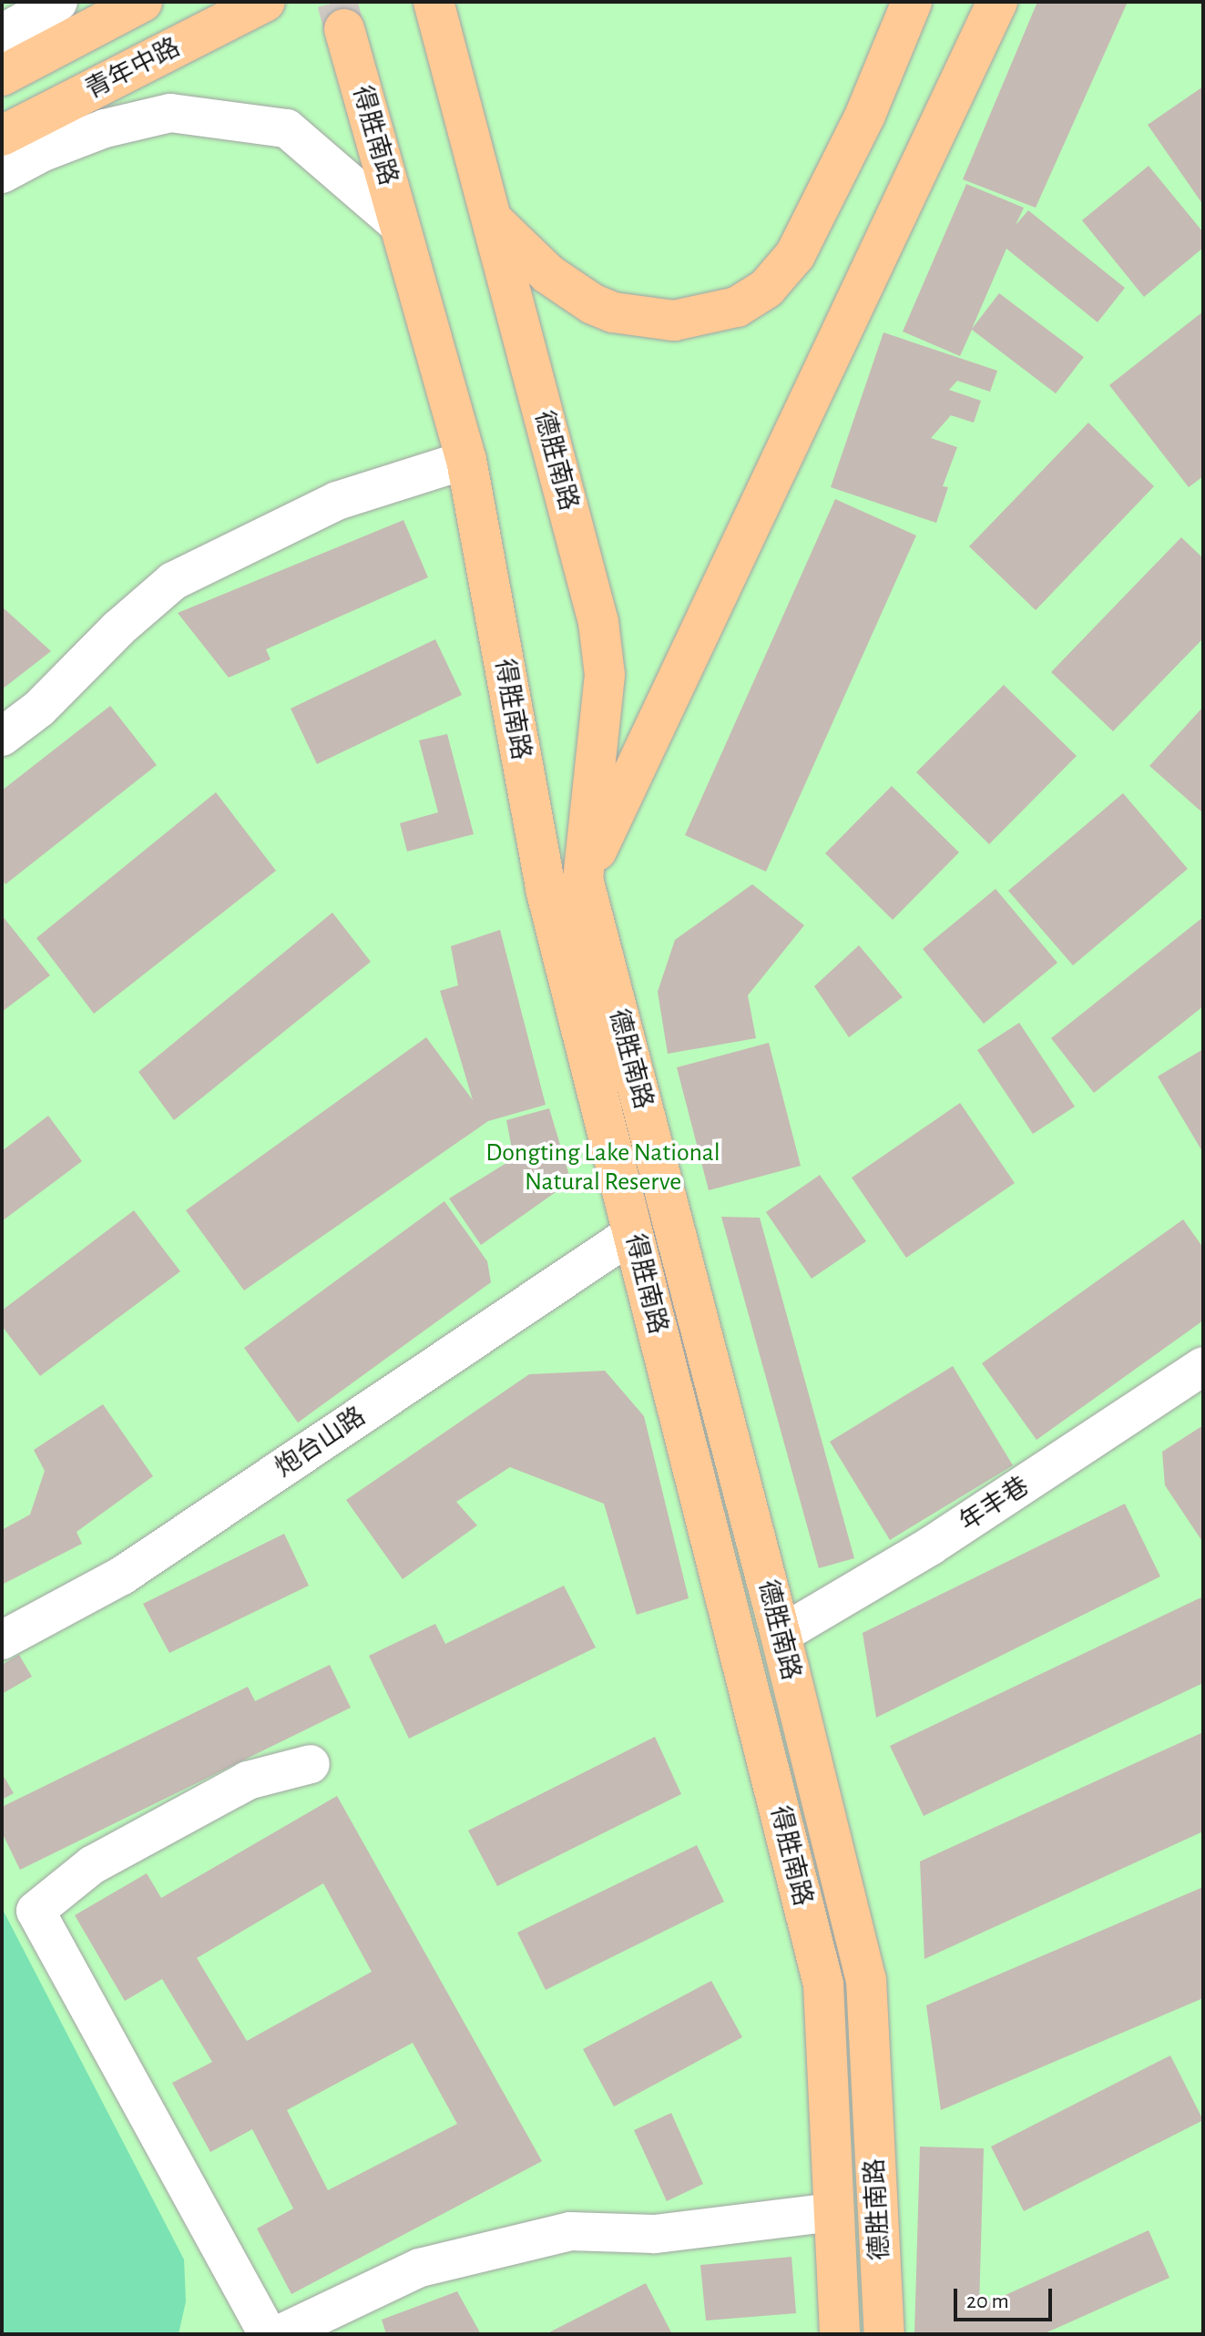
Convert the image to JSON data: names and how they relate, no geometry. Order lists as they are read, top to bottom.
{
  "streets": {
    "main road": ["青年中路", "得胜南路", "德胜南路"],
    "street": ["炮台山路", "年丰巷"]
  },
  "crossings": [
    ["得胜南路", "炮台山路"],
    ["德胜南路", "年丰巷"]
  ],
  "parks": ["Dongting Lake National Natural Reserve"],
  "scale_bar": "20 m"
}
